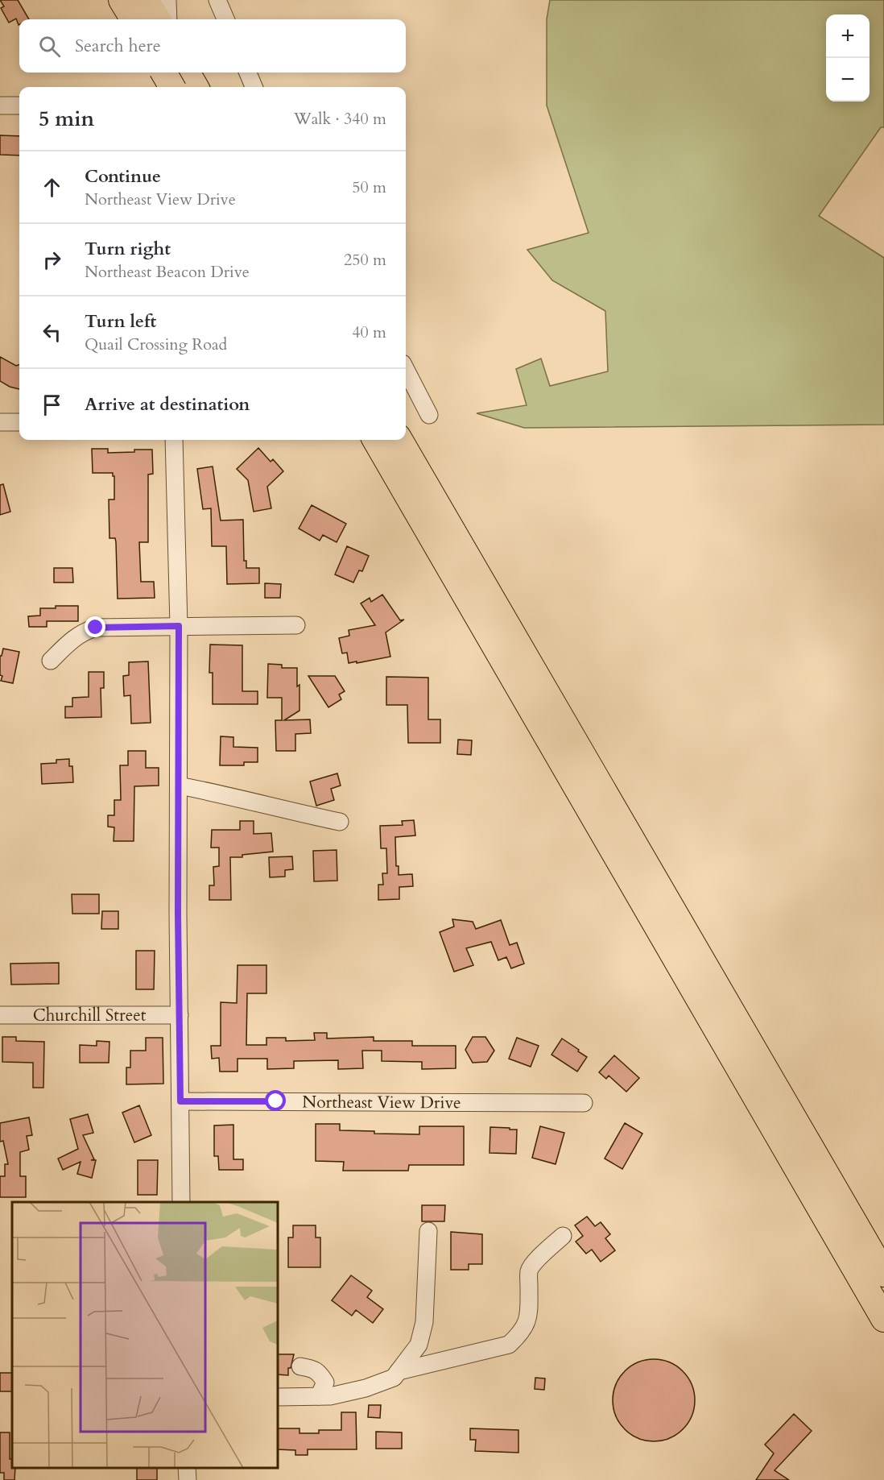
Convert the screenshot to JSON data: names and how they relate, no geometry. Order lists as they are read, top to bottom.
{
  "streets": {
    "street": ["Churchill Street", "Northeast View Drive"]
  },
  "page": {
    "map_buttons": ["+", "−"],
    "search": "Search here",
    "heading": ["5 min", "Walk · 340 m"],
    "list": [
      ["Continue", "Northeast View Drive", "50 m"],
      ["Turn right", "Northeast Beacon Drive", "250 m"],
      ["Turn left", "Quail Crossing Road", "40 m"],
      "Arrive at destination"
    ]
  }
}
